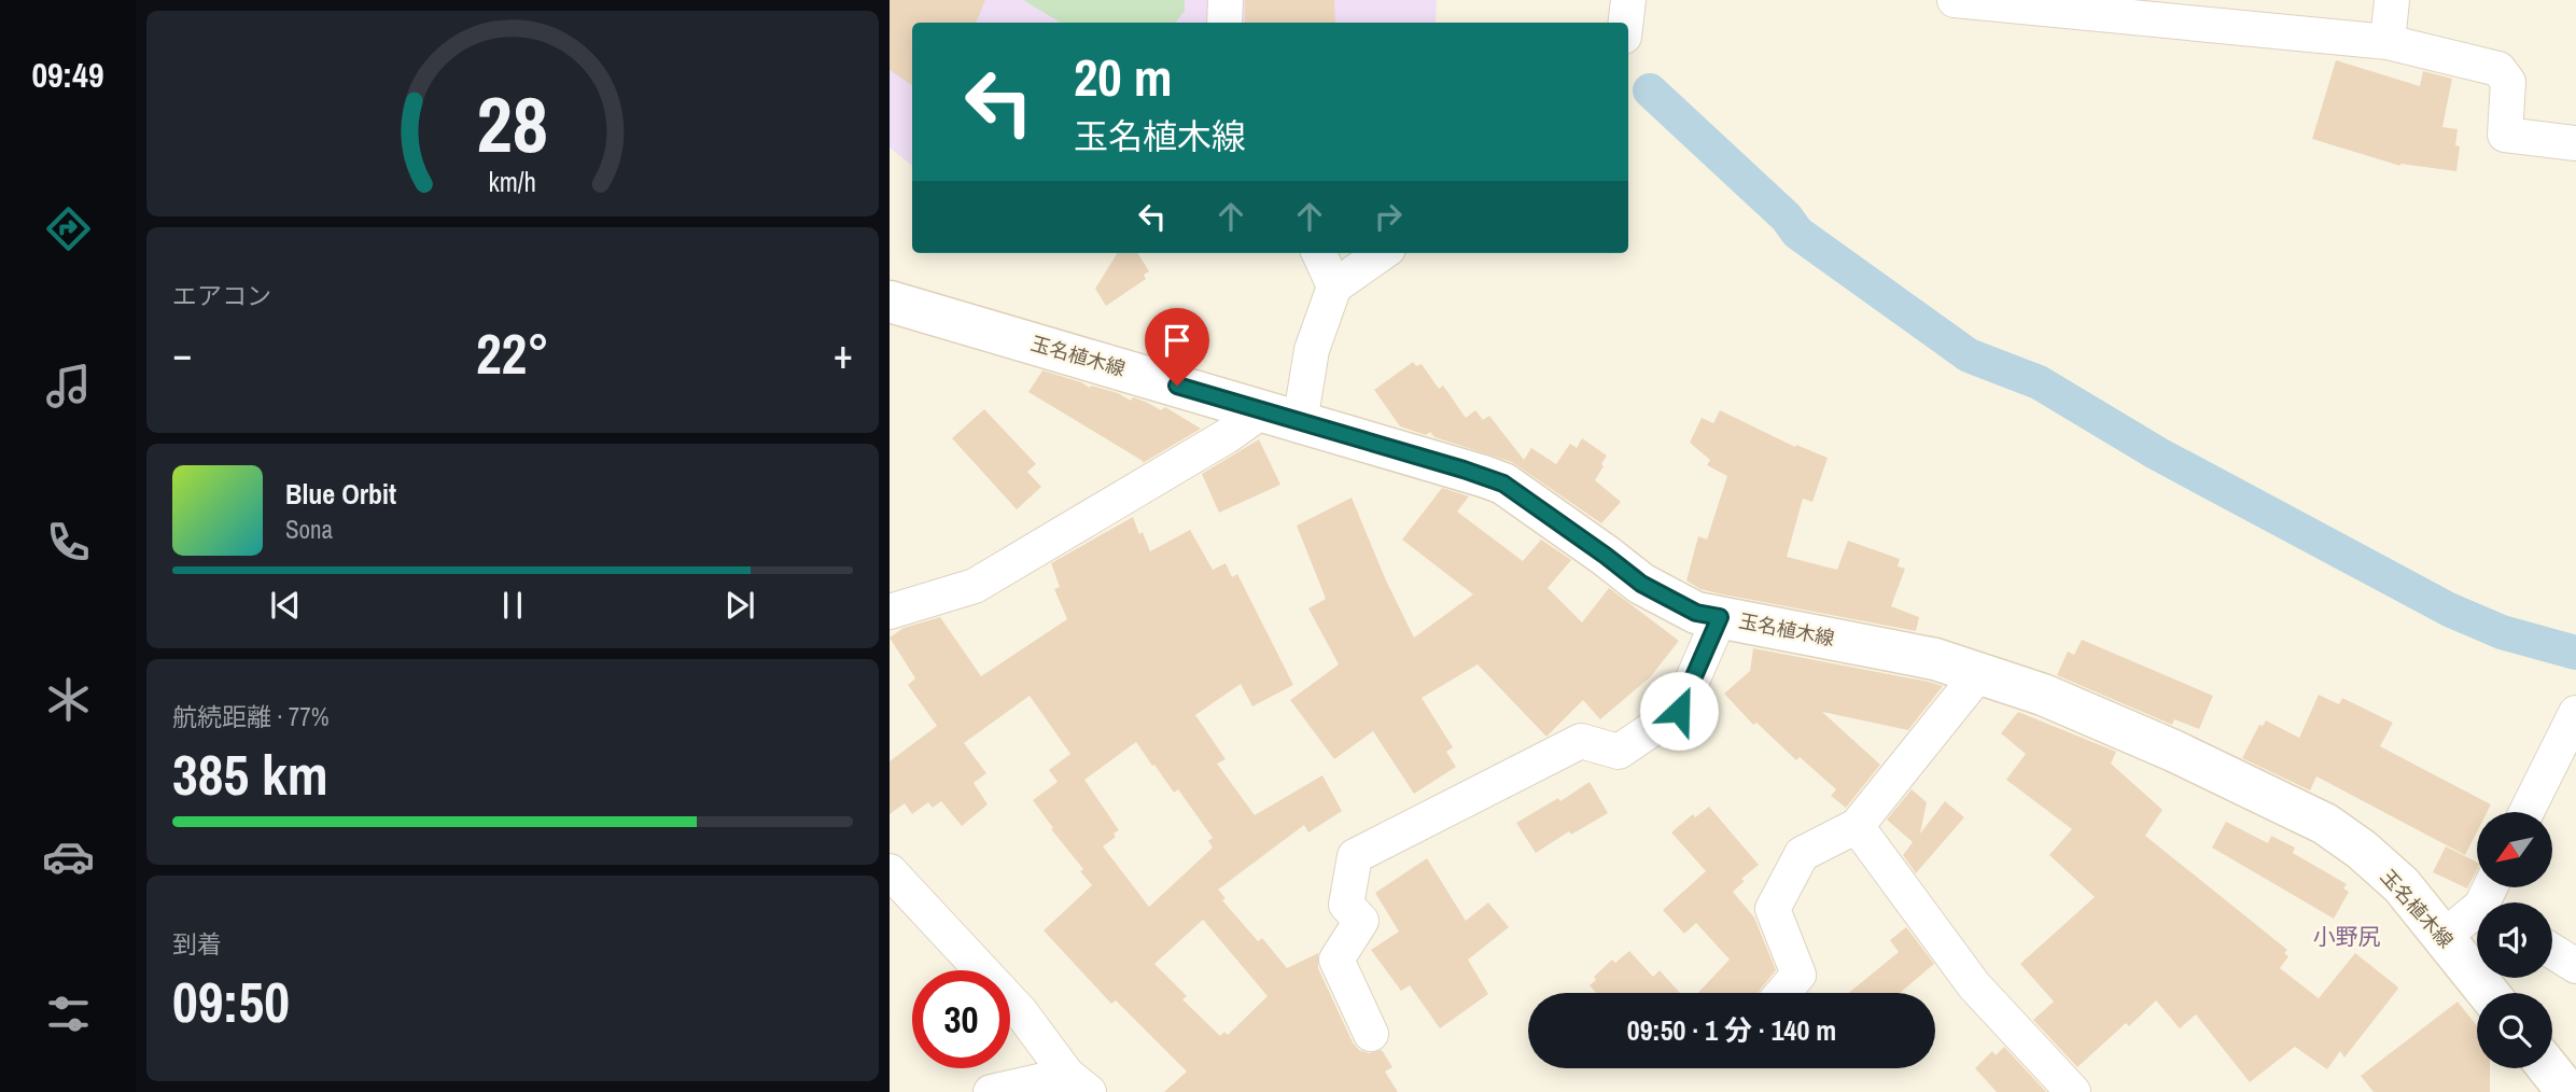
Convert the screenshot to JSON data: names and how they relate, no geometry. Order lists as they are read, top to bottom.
{
  "streets": {
    "main road": ["玉名植木線"]
  },
  "districts": ["小野尻"],
  "north": "bottom left",
  "page": {
    "tabs": "09:49",
    "turn": ["20 m", "玉名植木線"],
    "tile": [
      "エアコン",
      ["航続距離 · 77%", "385 km"],
      ["到着", "09:50"]
    ],
    "heat": ["−", "22°", "+"],
    "song": ["Blue Orbit", "Sona"],
    "limit": "30",
    "trip": "09:50 · 1 分 · 140 m",
    "gauge": ["28", "km/h"]
  }
}
